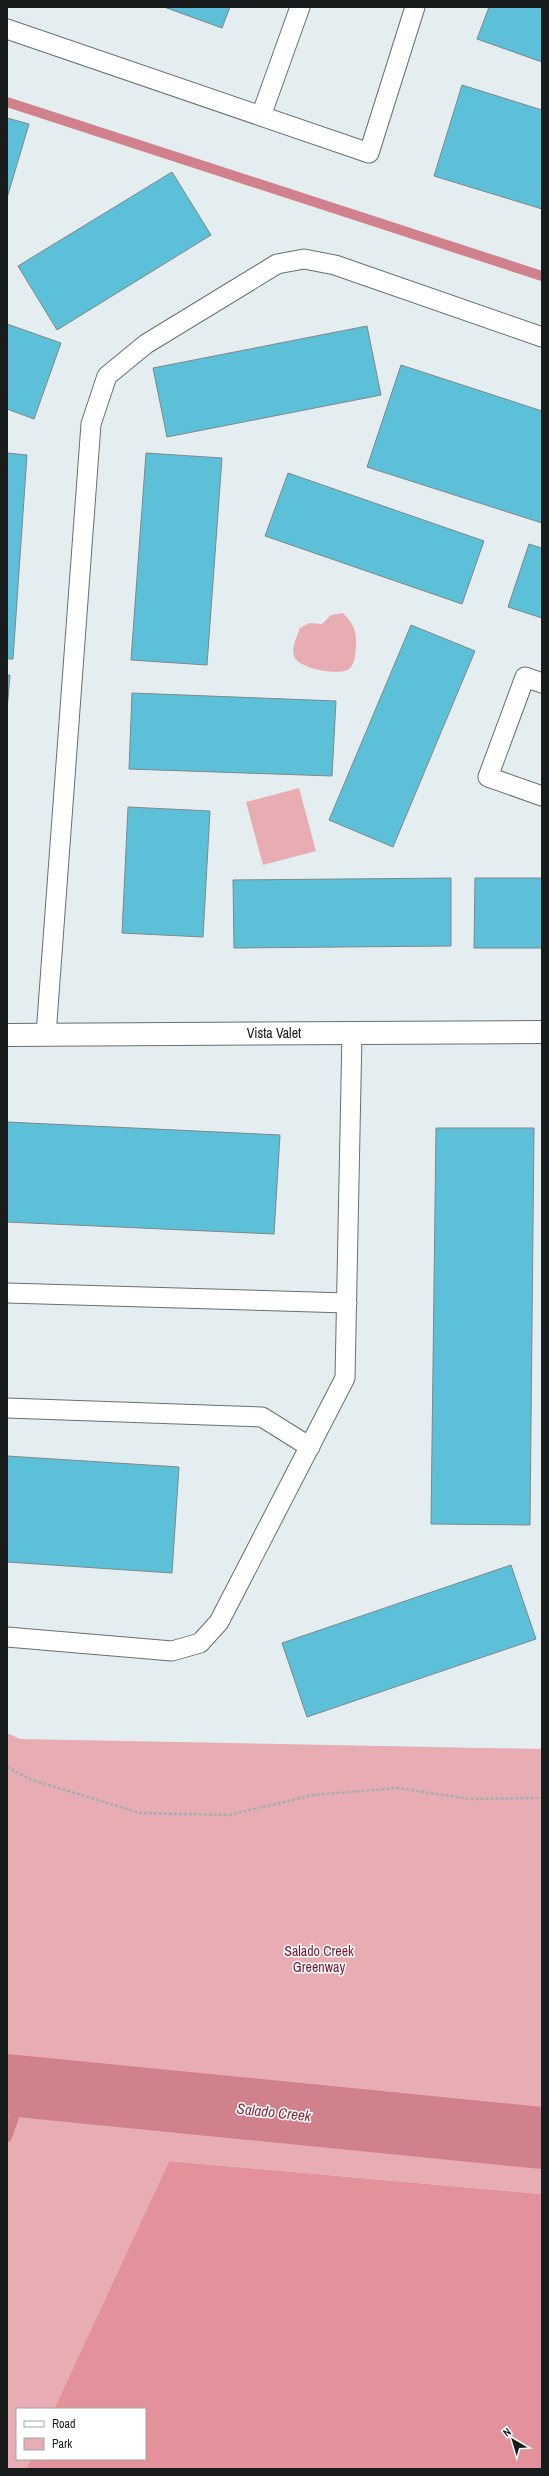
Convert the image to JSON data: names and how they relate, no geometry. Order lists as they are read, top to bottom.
{
  "streets": {
    "street": ["Vista Valet"]
  },
  "water": ["Salado Creek"],
  "parks": ["Salado Creek Greenway"],
  "legend": ["Road", "Park"],
  "north": "top left"
}
